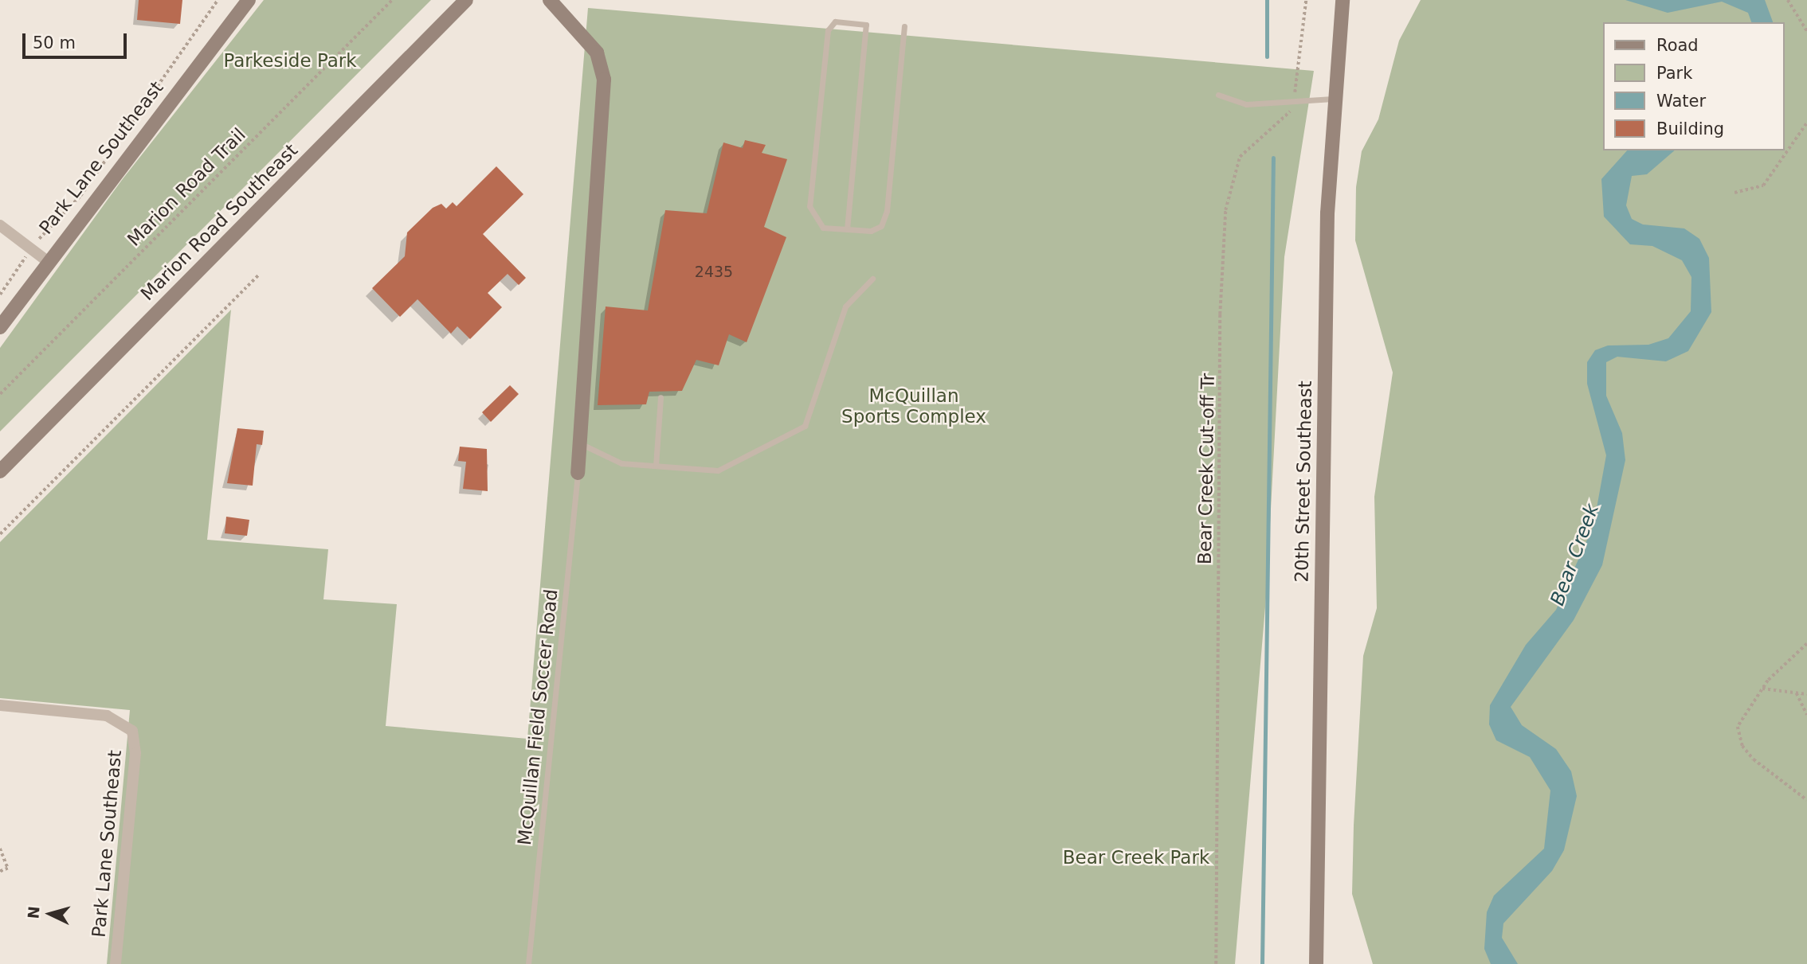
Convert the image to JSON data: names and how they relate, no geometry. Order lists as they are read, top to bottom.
{
  "streets": {
    "street": ["Park Lane Southeast", "Marion Road Southeast", "20th Street Southeast"],
    "lane": ["McQuillan Field Soccer Road"],
    "path": ["Marion Road Trail", "Bear Creek Cut-off Tr"]
  },
  "water": ["Bear Creek"],
  "parks": ["Parkeside Park", "McQuillan Sports Complex", "Bear Creek Park"],
  "house_numbers": ["2435"],
  "legend": [
    "Road",
    "Park",
    "Water",
    "Building"
  ],
  "scale_bar": "50 m",
  "north": "left"
}
